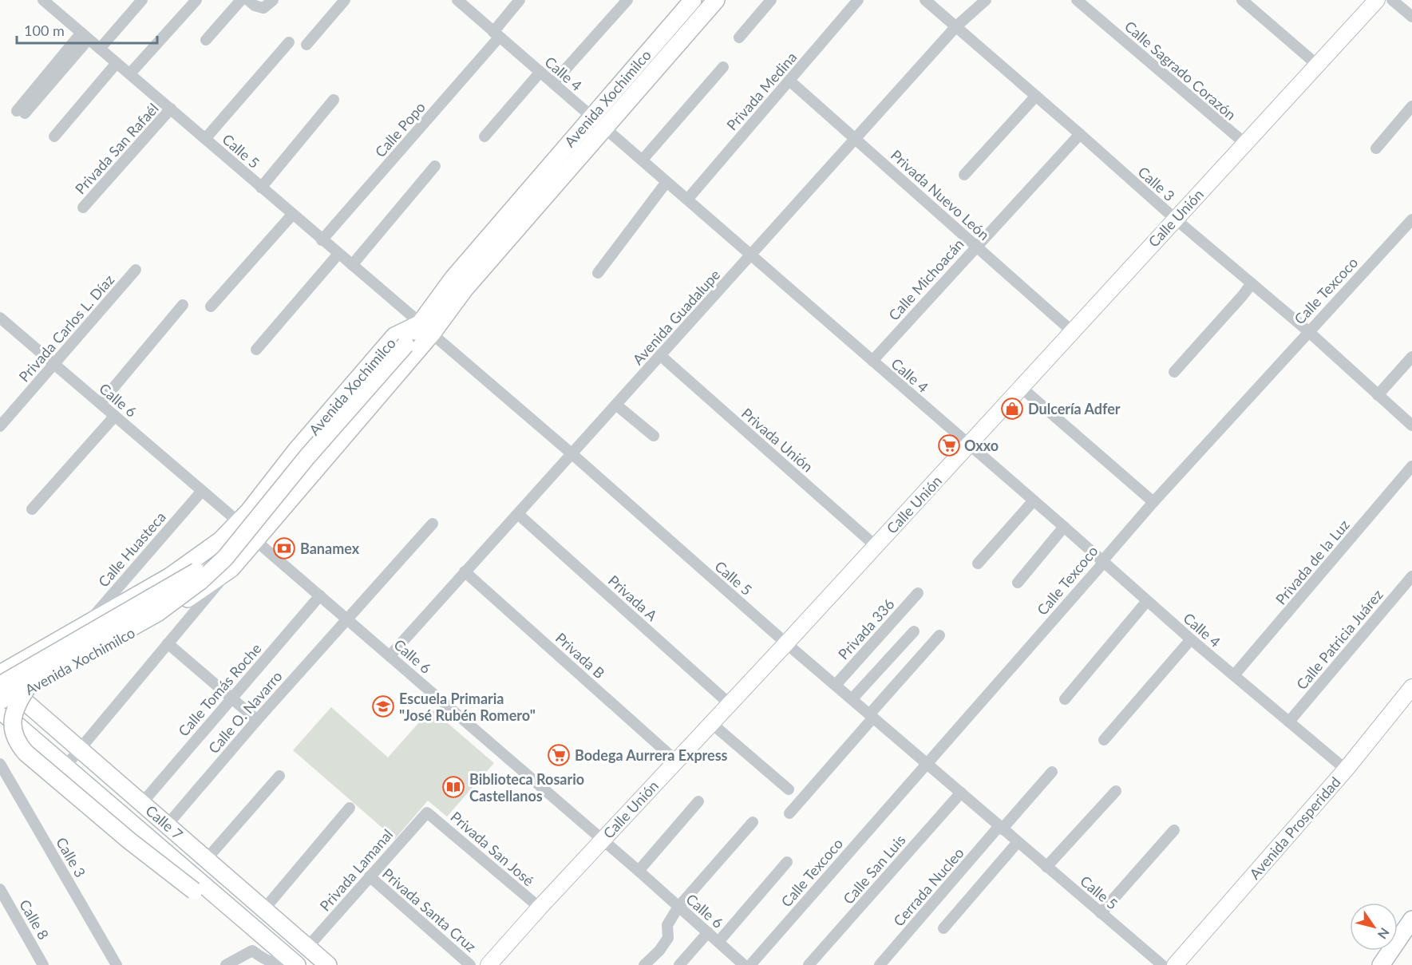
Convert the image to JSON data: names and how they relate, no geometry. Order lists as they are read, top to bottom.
{
  "streets": {
    "main road": ["Avenida Xochimilco", "Calle 7"],
    "street": [
      "Calle Sagrado Corazón",
      "Calle 4",
      "Privada Medina",
      "Calle Popo",
      "Privada San Rafaél",
      "Calle 5",
      "Calle 3",
      "Privada Nuevo León",
      "Calle Unión",
      "Calle Michoacán",
      "Calle Texcoco",
      "Avenida Guadalupe",
      "Privada Carlos L. Díaz",
      "Calle 6",
      "Privada Unión",
      "Calle Huasteca",
      "Privada de la Luz",
      "Privada A",
      "Privada 336",
      "Calle Patricia Juárez",
      "Privada B",
      "Calle Tomás Roche",
      "Calle O. Navarro",
      "Avenida Prosperidad",
      "Privada San José",
      "Calle San Luis",
      "Privada Lamanal",
      "Cerrada Nucleo",
      "Privada Santa Cruz",
      "Calle 8"
    ]
  },
  "crossings": [
    ["Calle Sagrado Corazón", "Calle Unión"],
    ["Calle 4", "Privada Medina"],
    ["Calle 4", "Avenida Xochimilco"],
    ["Calle 4", "Calle Popo"],
    ["Calle 4", "Calle Unión"],
    ["Calle 4", "Calle Michoacán"],
    ["Calle 4", "Calle Texcoco"],
    ["Calle 4", "Avenida Guadalupe"],
    ["Calle 4", "Privada de la Luz"],
    ["Calle 4", "Calle Patricia Juárez"],
    ["Calle 4", "Avenida Prosperidad"],
    ["Privada Medina", "Privada Nuevo León"],
    ["Avenida Xochimilco", "Calle 5"],
    ["Avenida Xochimilco", "Calle 6"],
    ["Avenida Xochimilco", "Calle Huasteca"],
    ["Avenida Xochimilco", "Calle 7"],
    ["Calle Popo", "Calle 5"],
    ["Privada San Rafaél", "Calle 5"],
    ["Calle 5", "Calle Unión"],
    ["Calle 5", "Calle Texcoco"],
    ["Calle 5", "Avenida Guadalupe"],
    ["Calle 5", "Privada 336"],
    ["Calle 5", "Calle San Luis"],
    ["Calle 5", "Cerrada Nucleo"],
    ["Calle 3", "Calle Unión"],
    ["Calle 3", "Calle Michoacán"],
    ["Calle 3", "Calle Texcoco"],
    ["Calle 3", "Avenida Guadalupe"],
    ["Privada Nuevo León", "Calle Unión"],
    ["Privada Nuevo León", "Calle Michoacán"],
    ["Privada Nuevo León", "Avenida Guadalupe"],
    ["Calle Unión", "Calle 6"],
    ["Calle Unión", "Privada Unión"],
    ["Calle Unión", "Privada A"],
    ["Calle Unión", "Privada B"],
    ["Calle Unión", "Privada San José"],
    ["Avenida Guadalupe", "Calle 6"],
    ["Avenida Guadalupe", "Privada Unión"],
    ["Avenida Guadalupe", "Privada A"],
    ["Avenida Guadalupe", "Privada B"],
    ["Privada Carlos L. Díaz", "Calle 6"],
    ["Calle 6", "Calle Huasteca"],
    ["Calle 6", "Calle Tomás Roche"],
    ["Calle 6", "Calle O. Navarro"],
    ["Calle Tomás Roche", "Calle 7"],
    ["Calle O. Navarro", "Calle 7"],
    ["Calle 7", "Privada Lamanal"],
    ["Privada San José", "Privada Lamanal"],
    ["Privada Lamanal", "Privada Santa Cruz"]
  ],
  "places": {
    "shop": ["Dulcería Adfer"],
    "supermarket": ["Oxxo", "Bodega Aurrera Express"],
    "bank": ["Banamex"],
    "school or university": ["Escuela Primaria \"José Rubén Romero\""],
    "library": ["Biblioteca Rosario Castellanos"]
  },
  "scale_bar": "100 m",
  "north": "bottom right"
}
